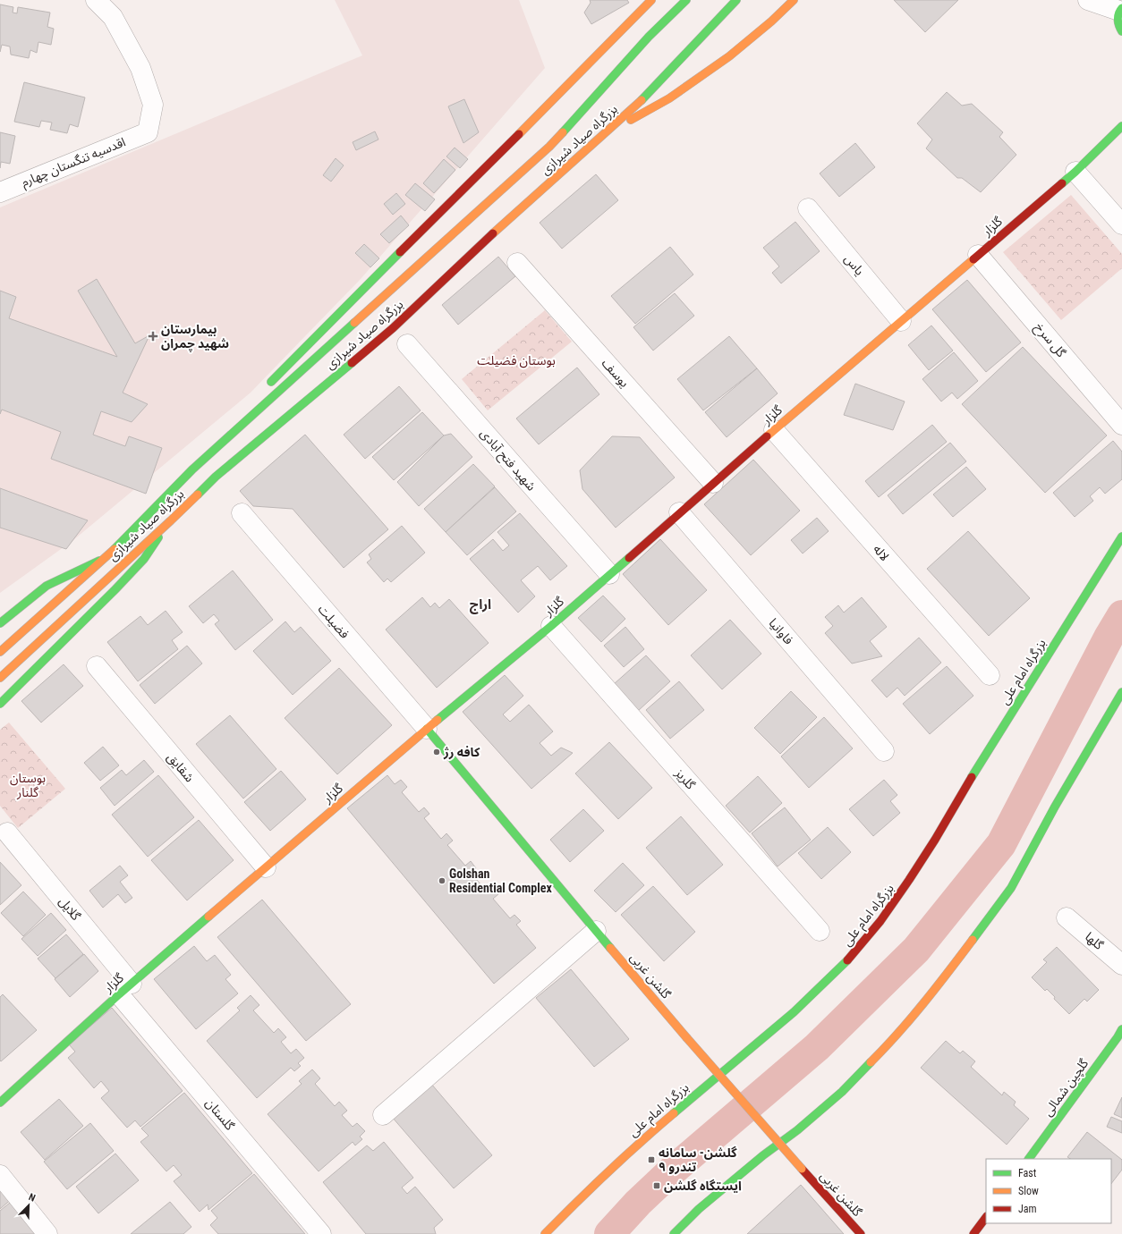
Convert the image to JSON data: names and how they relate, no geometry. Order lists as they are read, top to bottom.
{
  "streets": {
    "main road": [
      "بزرگراه صیاد شیرازی",
      "گلزار",
      "بزرگراه امام علی",
      "گلشن غربی",
      "گلچین شمالی"
    ],
    "street": [
      "اقدسیه تنگستان چهارم",
      "یاس",
      "گل سرخ",
      "یوسف",
      "شهید فتح آبادی",
      "لاله",
      "فضیلت",
      "فاوانیا",
      "شقایق",
      "گلریز",
      "گلایل",
      "گلها",
      "گلستان"
    ]
  },
  "crossings": [
    ["گلزار", "یاس"],
    ["گلزار", "گل سرخ"],
    ["گلزار", "یوسف"],
    ["گلزار", "شهید فتح آبادی"],
    ["گلزار", "لاله"],
    ["گلزار", "فضیلت"],
    ["گلزار", "فاوانیا"],
    ["گلزار", "شقایق"],
    ["گلزار", "گلریز"],
    ["گلزار", "گلایل"],
    ["گلزار", "گلشن غربی"],
    ["گلزار", "گلستان"],
    ["فضیلت", "گلشن غربی"],
    ["گلایل", "گلستان"]
  ],
  "districts": ["اراج"],
  "parks": ["بوستان فضیلت", "بوستان گلنار"],
  "places": {
    "health": ["بیمارستان شهید چمران"],
    "other": ["کافه رژ", "Golshan Residential Complex"],
    "transit": ["گلشن- سامانه ۹ تندرو", "ایستگاه گلشن"]
  },
  "legend": ["Fast", "Slow", "Jam"],
  "north": "top right"
}
